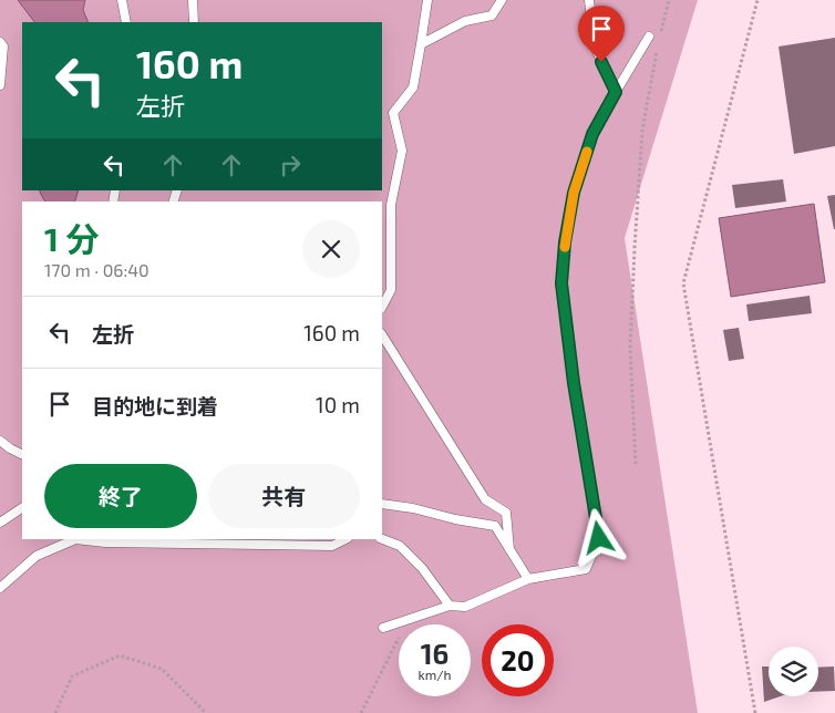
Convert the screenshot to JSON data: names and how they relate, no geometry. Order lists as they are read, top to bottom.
{
  "page": {
    "turn": ["160 m", "左折"],
    "heading": ["1 分", "170 m · 06:40"],
    "list": [
      {
        "name": "左折",
        "value": "160 m"
      },
      {
        "name": "目的地に到着",
        "value": "10 m"
      }
    ],
    "buttons": ["終了", "共有"],
    "speed": "16 km/h",
    "limit": "20"
  }
}
